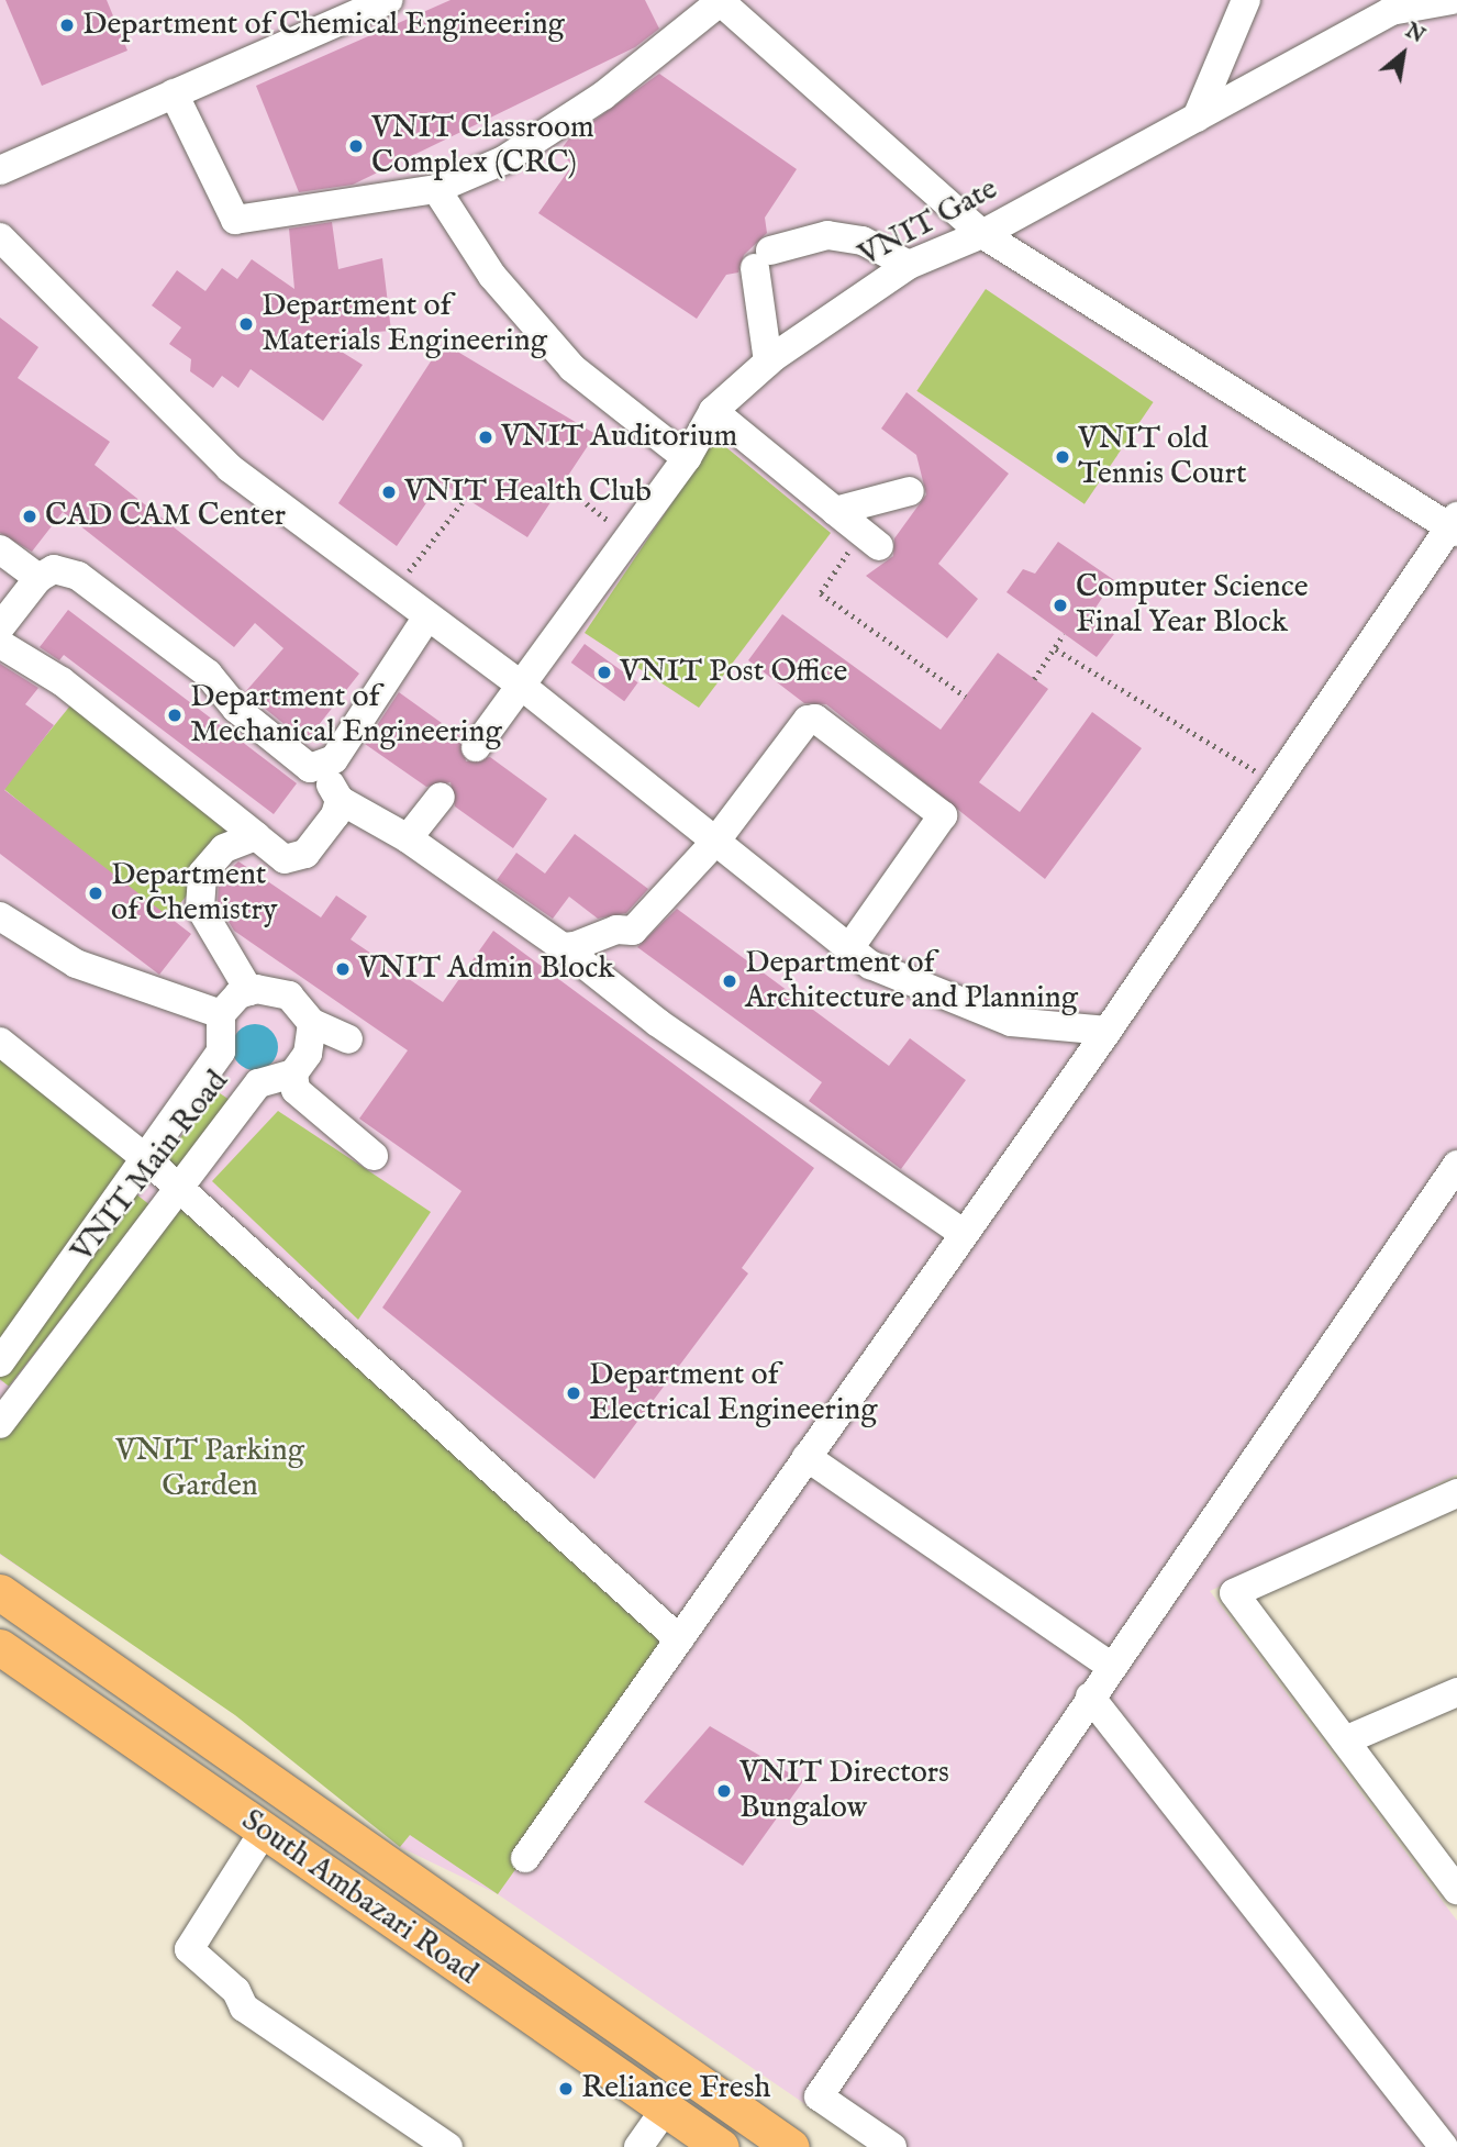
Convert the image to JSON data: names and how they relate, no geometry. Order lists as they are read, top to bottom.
{
  "streets": {
    "main road": ["South Ambazari Road"],
    "street": ["VNIT Gate", "VNIT Main Road"]
  },
  "parks": ["VNIT Parking Garden"],
  "places": [
    "Department of Chemical Engineering",
    "VNIT Classroom Complex (CRC)",
    "Department of Materials Engineering",
    "VNIT Auditorium",
    "VNIT old Tennis Court",
    "VNIT Health Club",
    "CAD CAM Center",
    "Computer Science Final Year Block",
    "VNIT Post Office",
    "Department of Mechanical Engineering",
    "Department of Chemistry",
    "VNIT Admin Block",
    "Department of Architecture and Planning",
    "Department of Electrical Engineering",
    "VNIT Directors Bungalow",
    "Reliance Fresh"
  ],
  "north": "top right"
}
